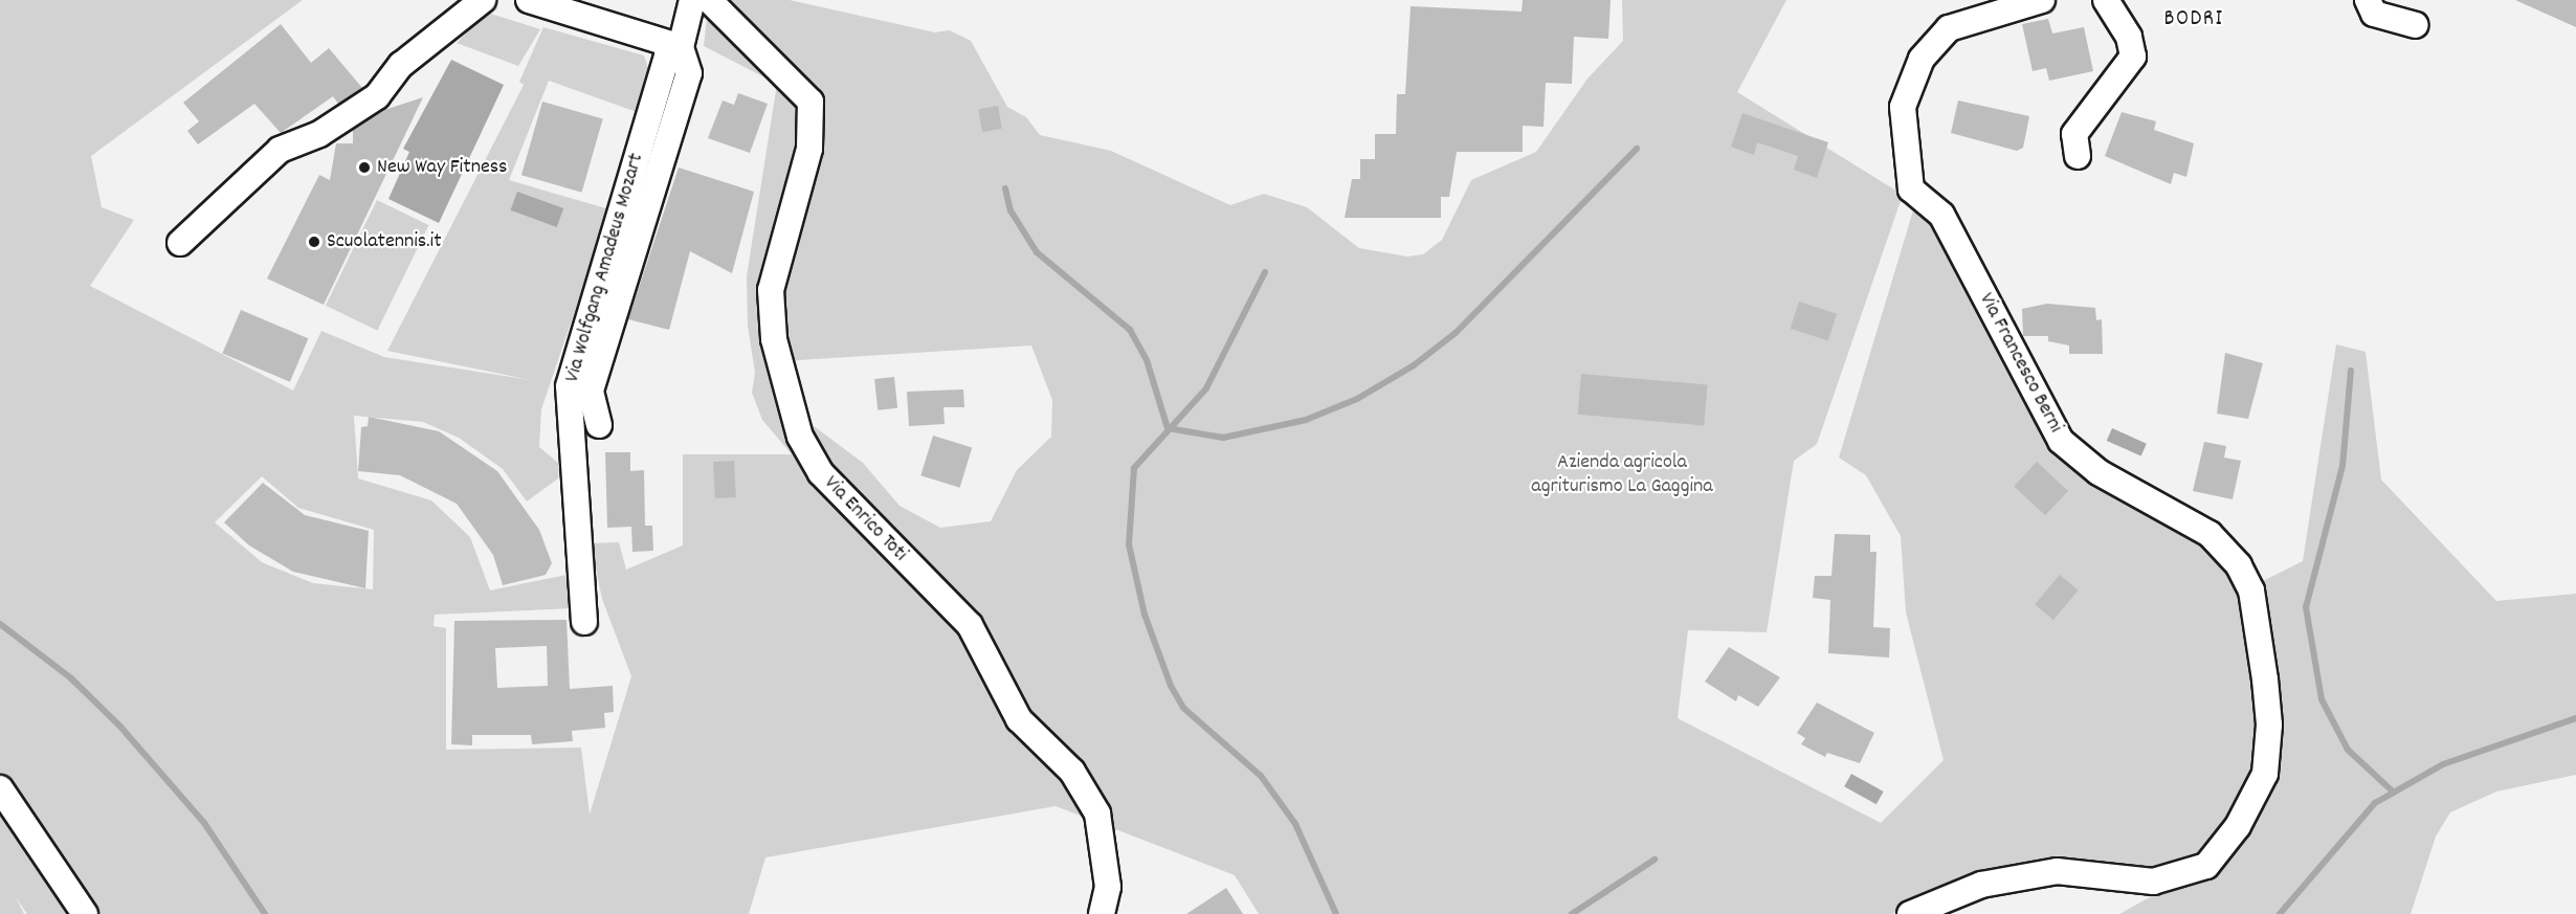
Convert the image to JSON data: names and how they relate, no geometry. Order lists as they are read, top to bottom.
{
  "streets": {
    "street": ["Via Wolfgang Amadeus Mozart", "Via Francesco Berni", "Via Enrico Toti"]
  },
  "districts": ["BODRI"],
  "parks": ["Azienda agricola agriturismo La Gaggina"],
  "places": ["New Way Fitness", "Scuolatennis.it"]
}
